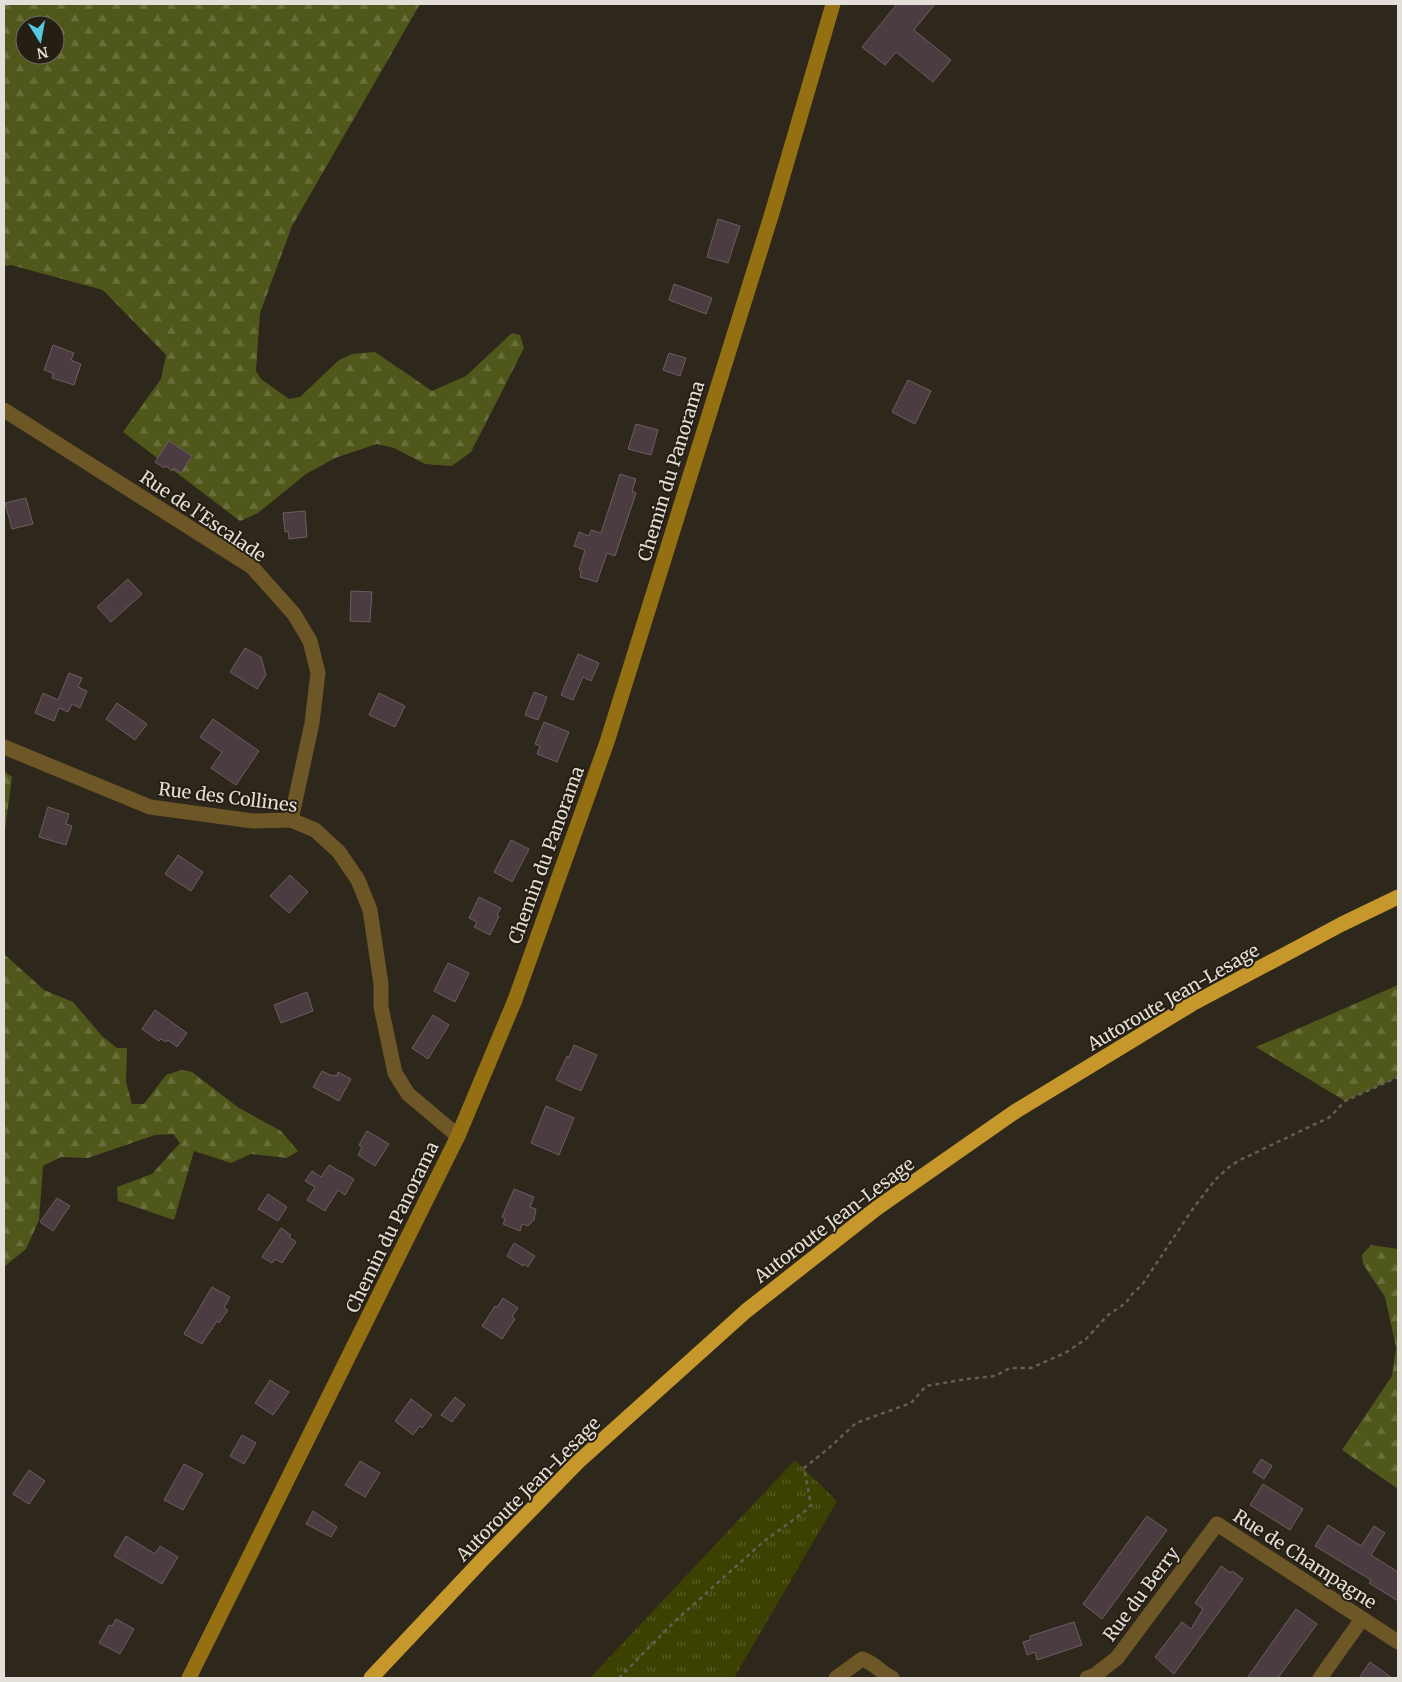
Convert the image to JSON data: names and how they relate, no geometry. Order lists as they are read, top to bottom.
{
  "streets": {
    "highway": ["Autoroute Jean-Lesage"],
    "street": [
      "Chemin du Panorama",
      "Rue de l'Escalade",
      "Rue des Collines",
      "Rue de Champagne",
      "Rue du Berry"
    ]
  },
  "crossings": [
    ["Chemin du Panorama", "Rue des Collines"],
    ["Rue de l'Escalade", "Rue des Collines"],
    ["Rue de Champagne", "Rue du Berry"]
  ],
  "north": "bottom"
}
